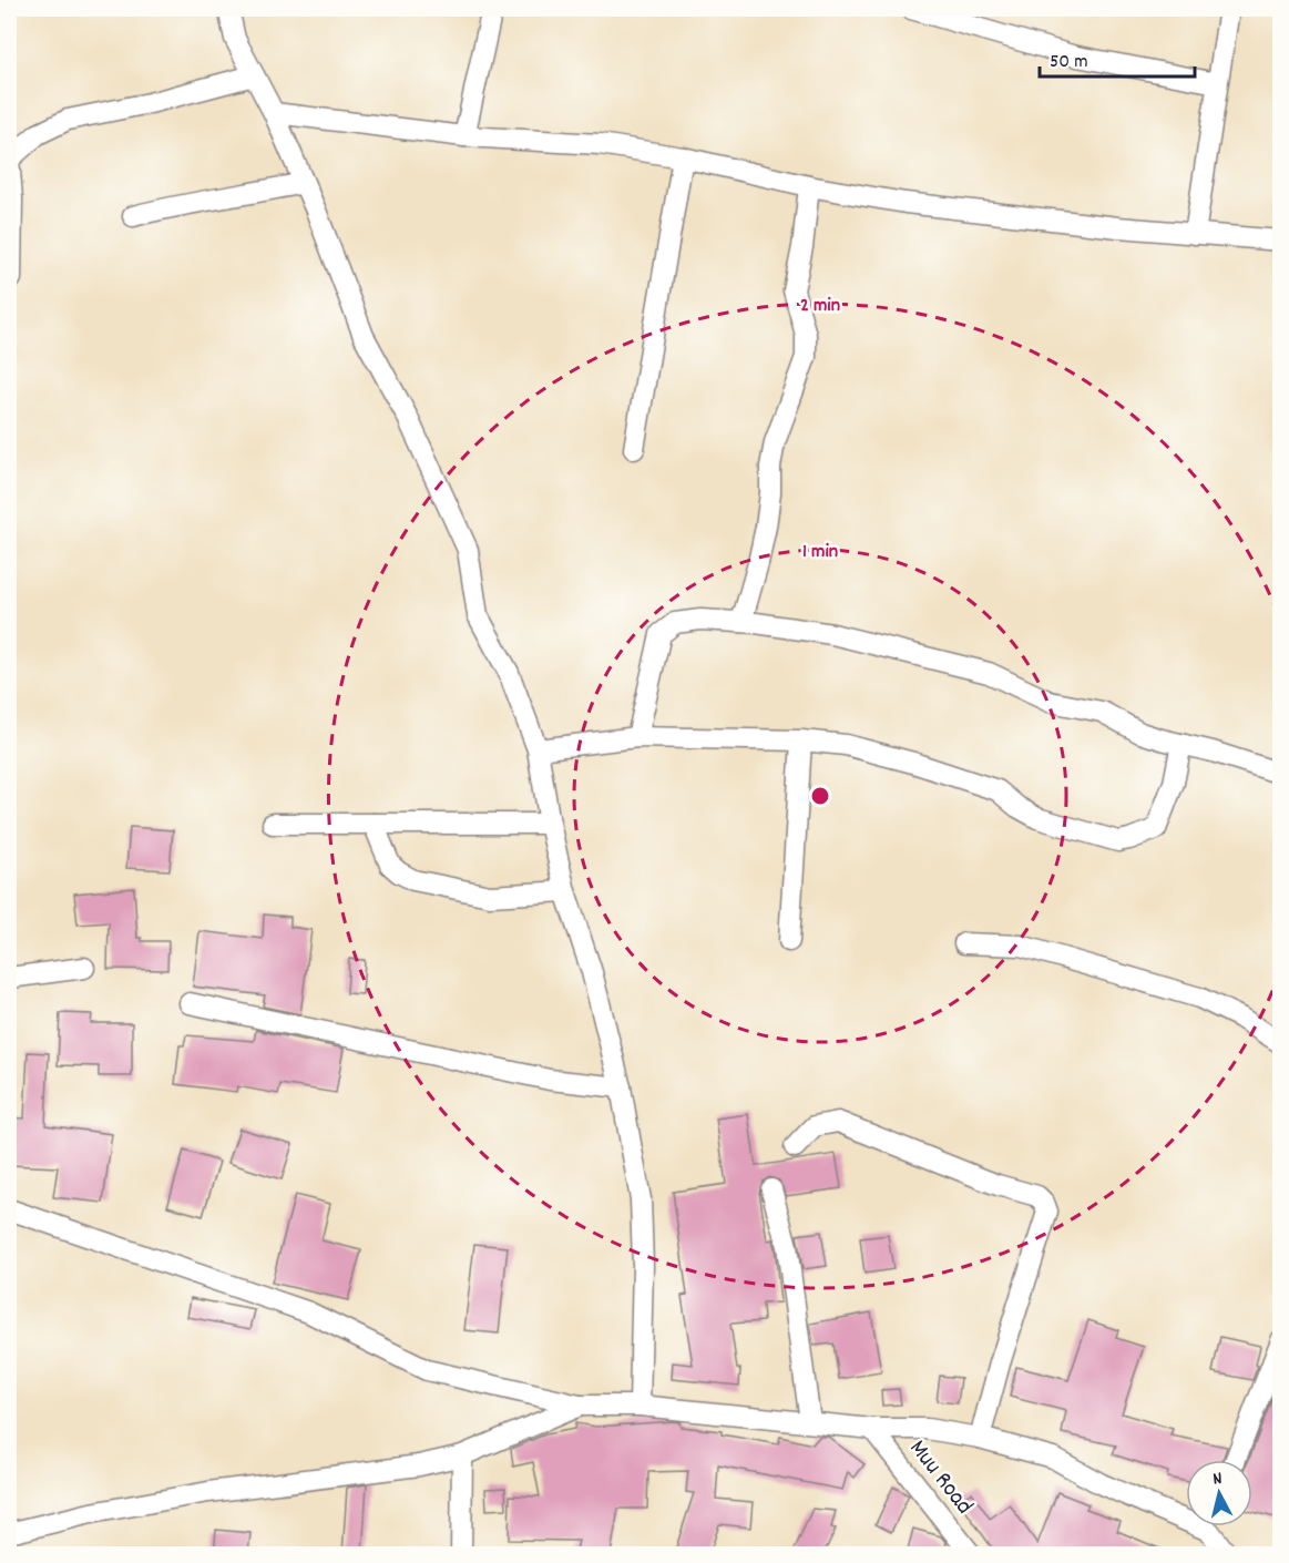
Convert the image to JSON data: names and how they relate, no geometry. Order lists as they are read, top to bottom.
{
  "streets": {
    "street": ["Muu Road"]
  },
  "scale_bar": "50 m",
  "north": "top",
  "rings": ["2 min", "1 min"]
}
